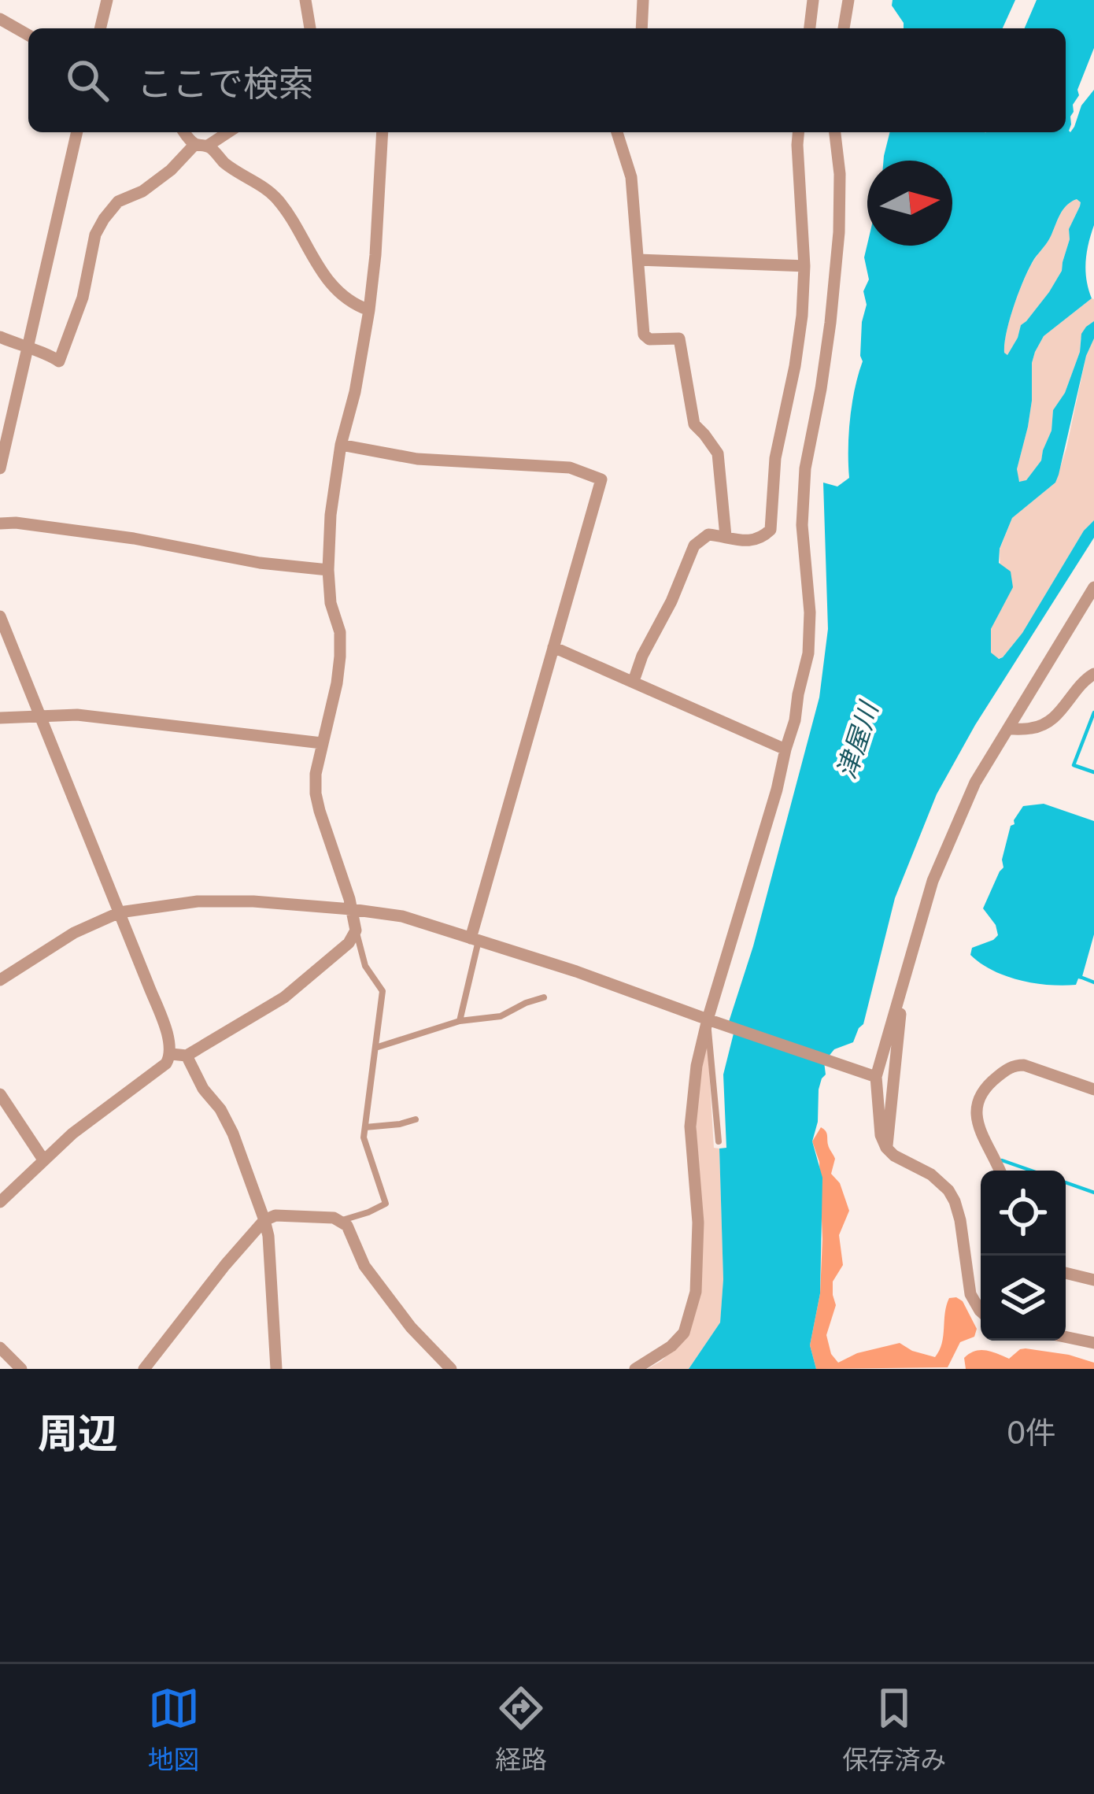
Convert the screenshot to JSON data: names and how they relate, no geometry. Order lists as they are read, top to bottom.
{
  "water": ["津屋川"],
  "north": "right",
  "page": {
    "search": "ここで検索",
    "heading": ["周辺", "0件"],
    "nav": ["地図", "経路", "保存済み"]
  }
}
